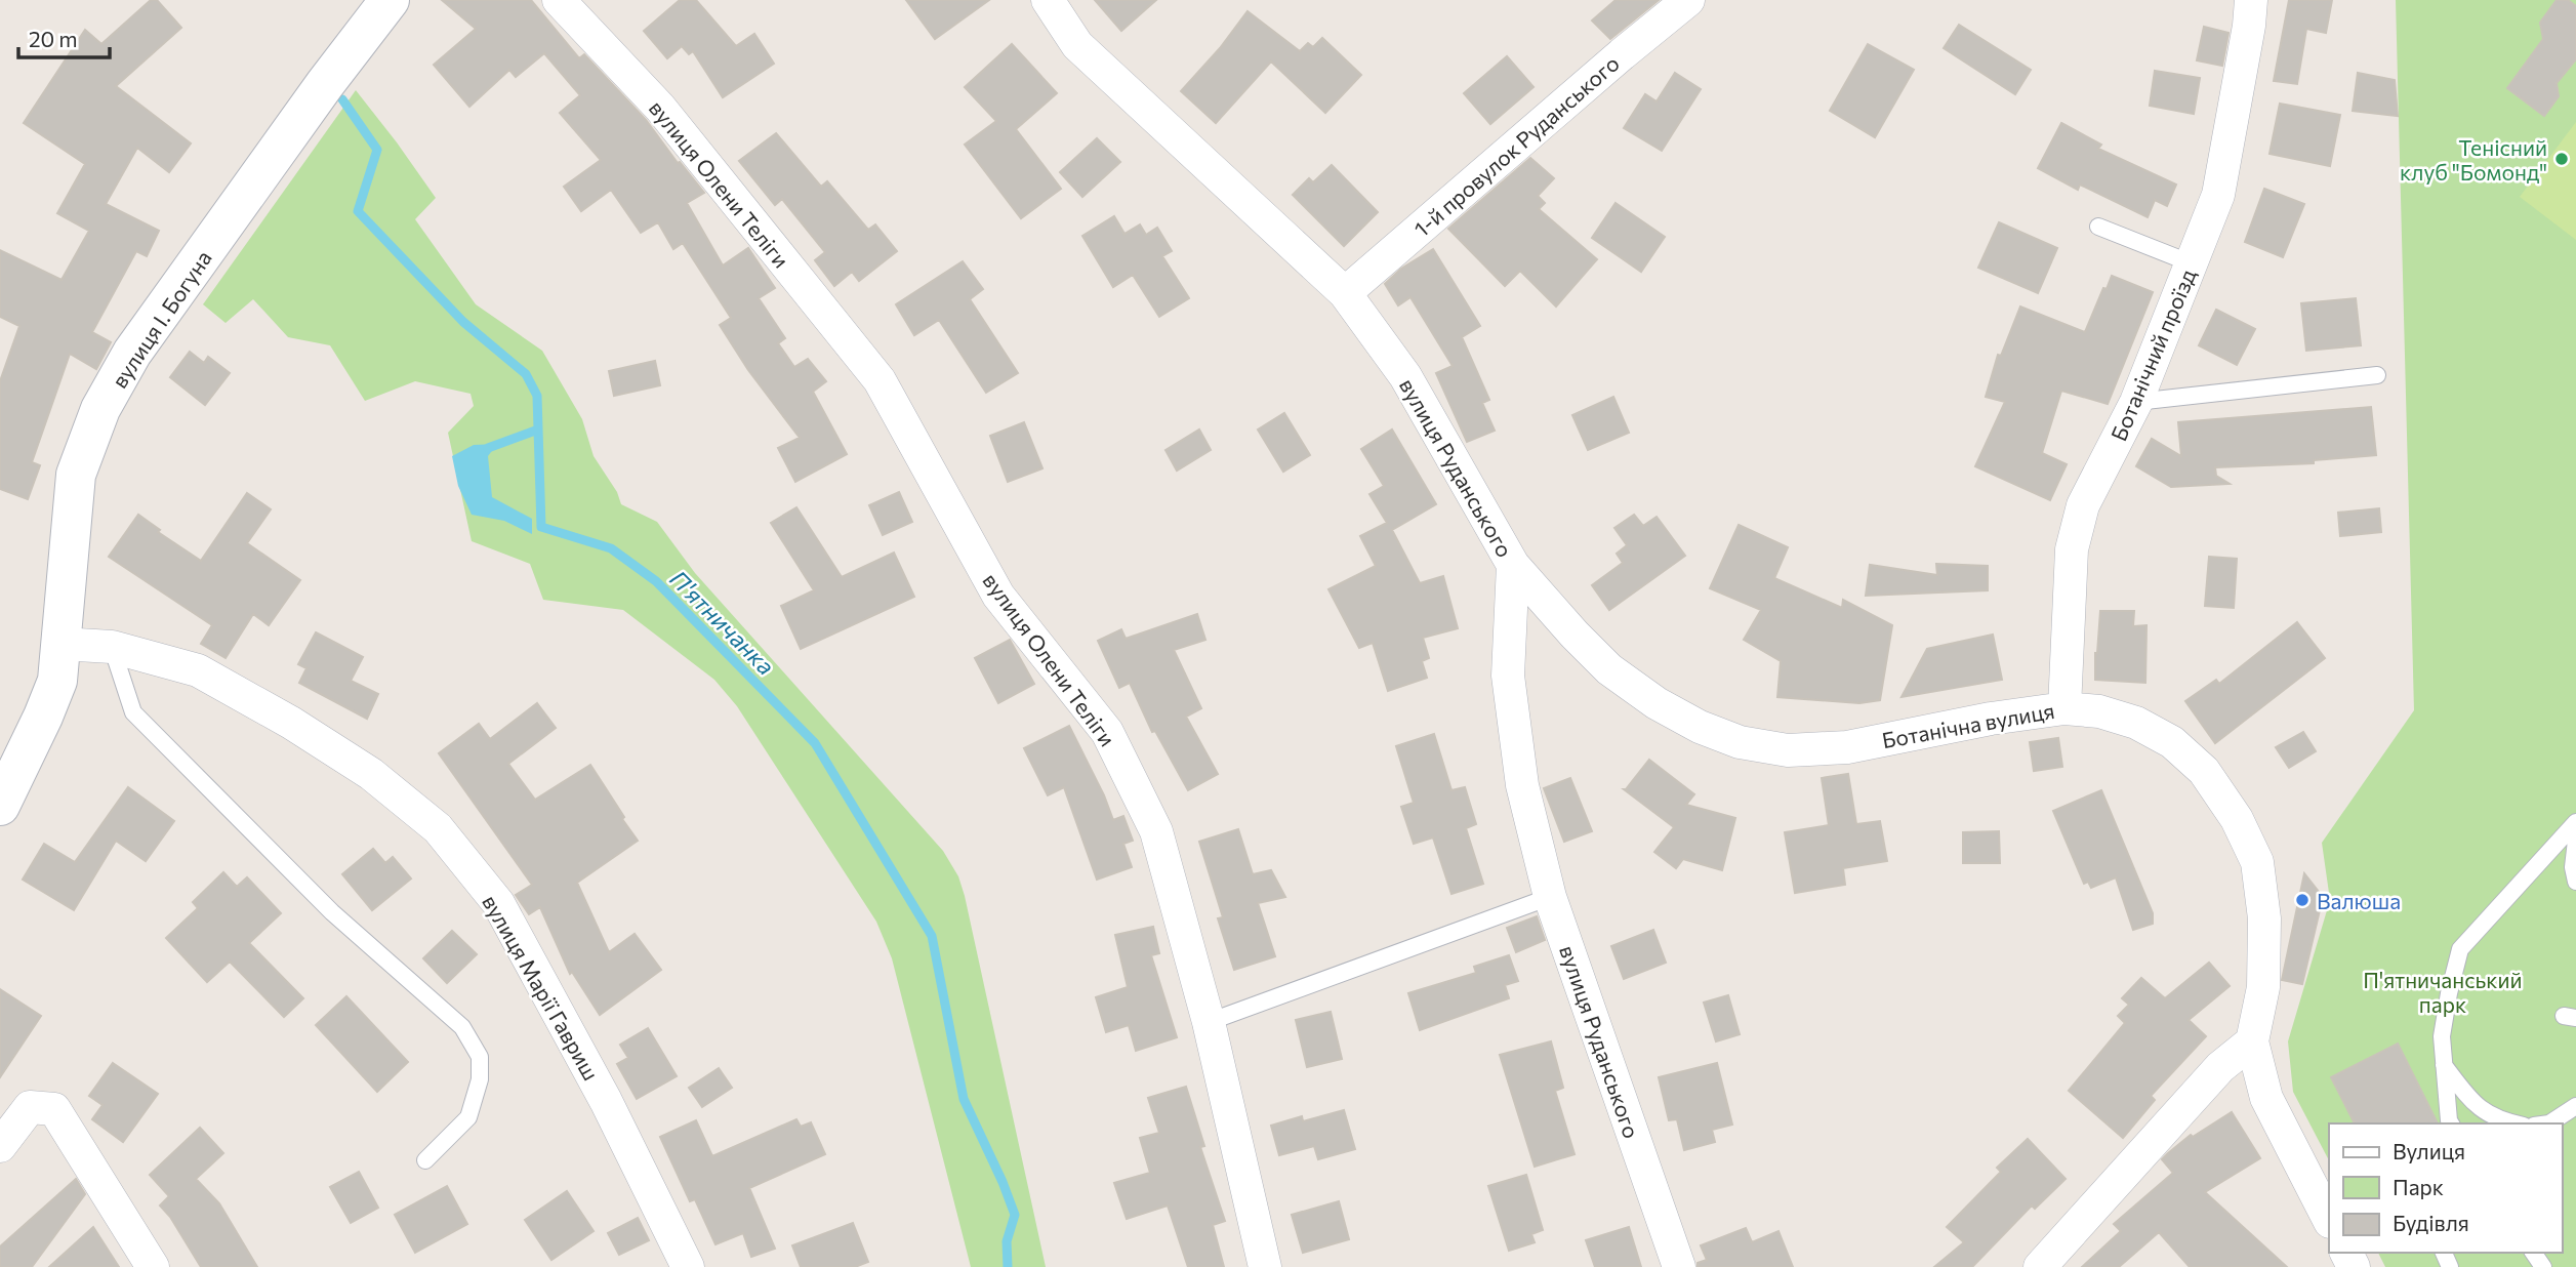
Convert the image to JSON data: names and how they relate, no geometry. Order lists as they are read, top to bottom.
{
  "streets": {
    "street": [
      "1-й провулок Руданського",
      "вулиця Олени Теліги",
      "вулиця І. Богуна",
      "Ботанічний проїзд",
      "вулиця Руданського",
      "Ботанічна вулиця",
      "вулиця Марії Гавриш"
    ]
  },
  "crossings": [
    ["1-й провулок Руданського", "вулиця Руданського"],
    ["вулиця І. Богуна", "вулиця Марії Гавриш"],
    ["Ботанічний проїзд", "Ботанічна вулиця"],
    ["вулиця Руданського", "Ботанічна вулиця"]
  ],
  "water": ["П'ятничанка"],
  "parks": ["П'ятничанський парк"],
  "places": ["Тенісний клуб \"Бомонд\"", "Валюша"],
  "legend": ["Вулиця", "Парк", "Будівля"],
  "scale_bar": "20 m"
}
